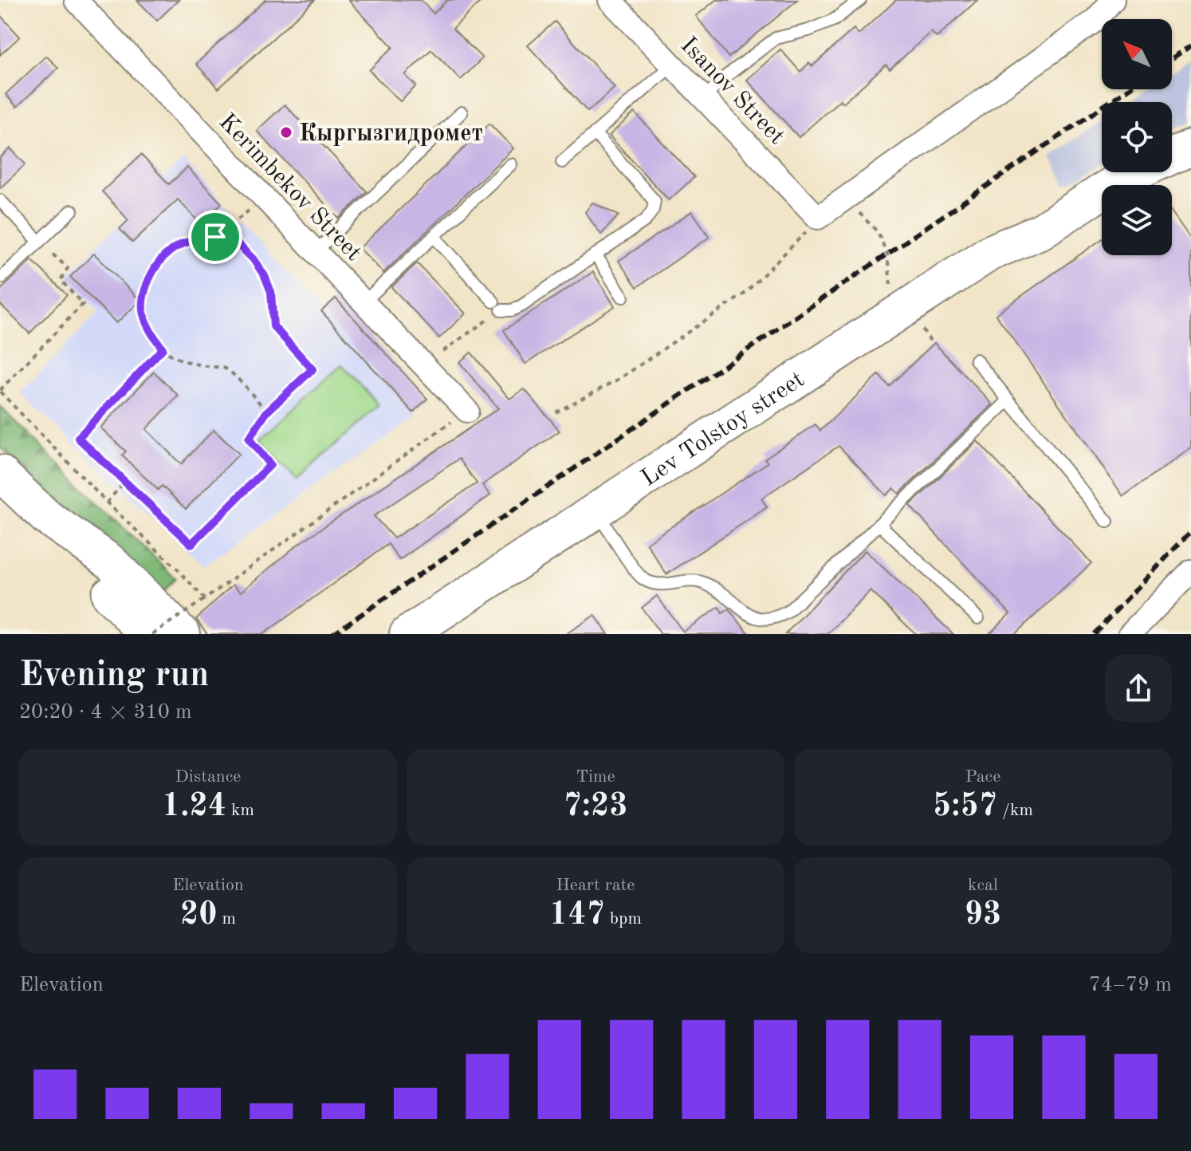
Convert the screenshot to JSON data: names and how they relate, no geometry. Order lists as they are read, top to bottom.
{
  "streets": {
    "main road": ["Lev Tolstoy street"],
    "street": ["Isanov Street", "Kerimbekov Street"]
  },
  "places": ["Кыргызгидромет"],
  "north": "top left",
  "page": {
    "heading": ["Evening run", "20:20 · 4 × 310 m"],
    "stats": [
      ["Distance", "1.24 km"],
      ["Time", "7:23"],
      ["Pace", "5:57 /km"],
      ["Elevation", "20 m"],
      ["Heart rate", "147 bpm"],
      ["kcal", "93"]
    ],
    "chart": ["Elevation", "74–79 m"]
  }
}
